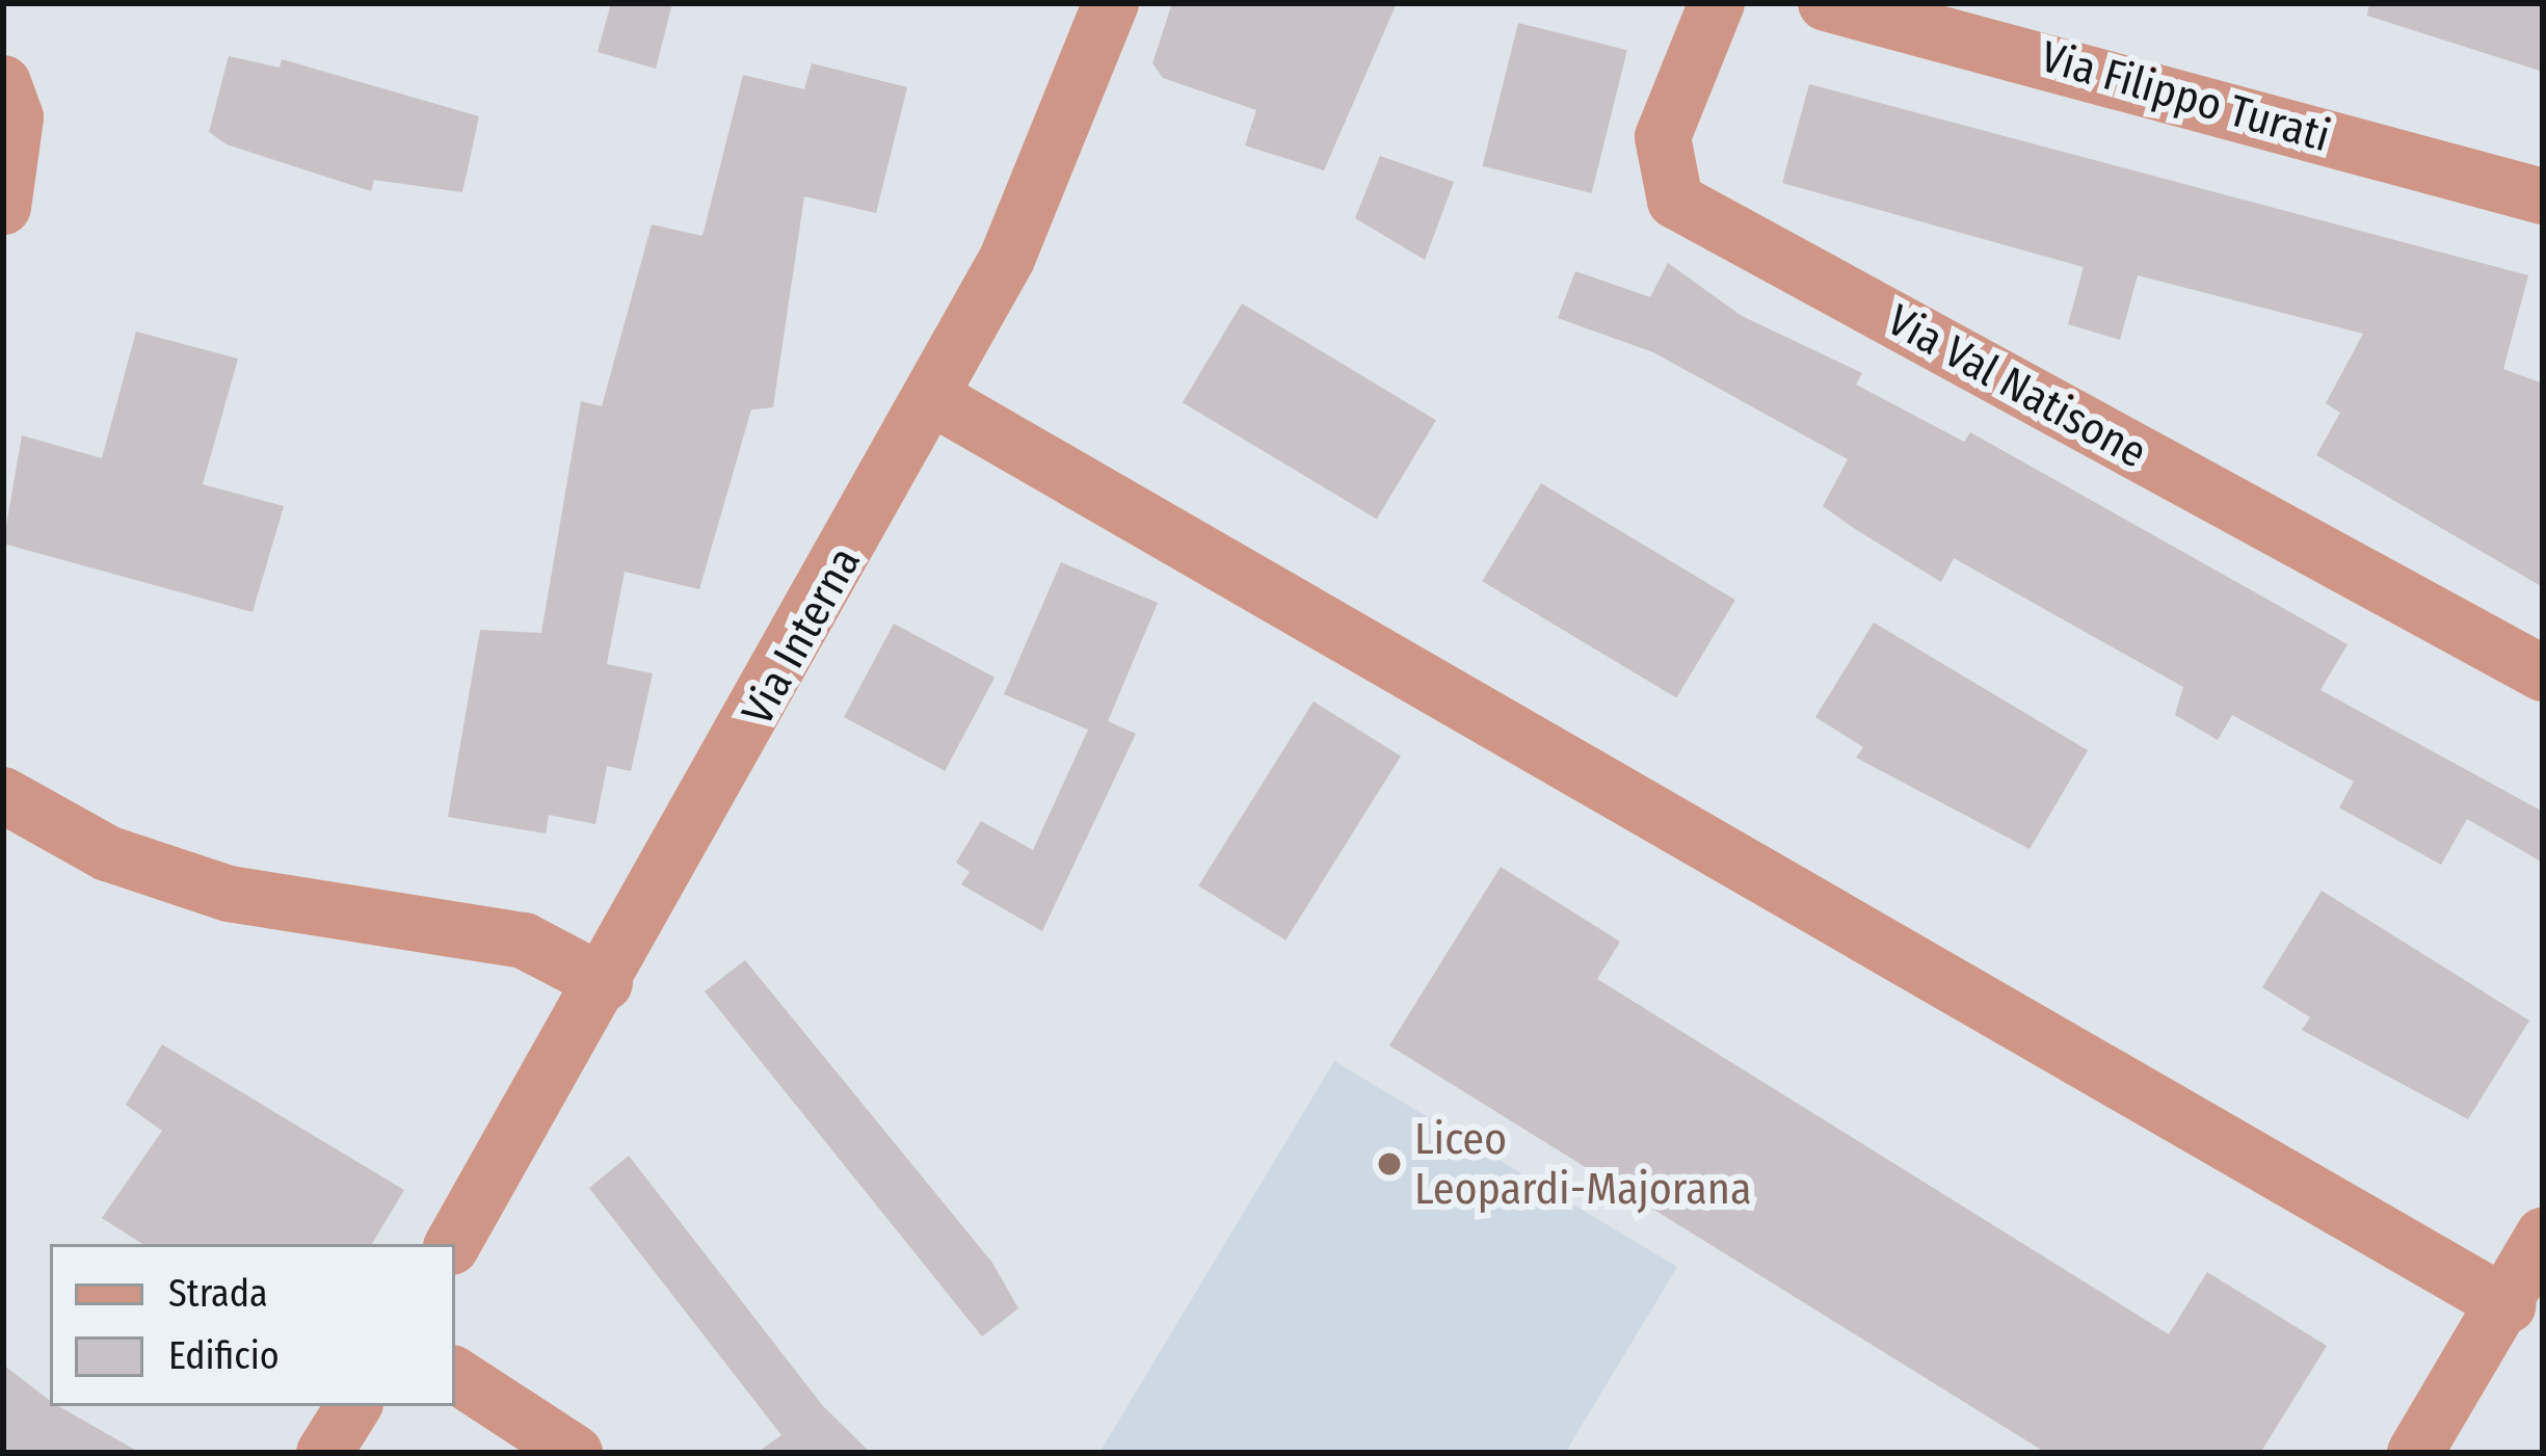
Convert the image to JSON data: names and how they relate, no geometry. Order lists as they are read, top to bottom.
{
  "streets": {
    "street": ["Via Filippo Turati", "Via Val Natisone", "Via Interna"]
  },
  "places": ["Liceo Leopardi-Majorana"],
  "legend": ["Strada", "Edificio"]
}
